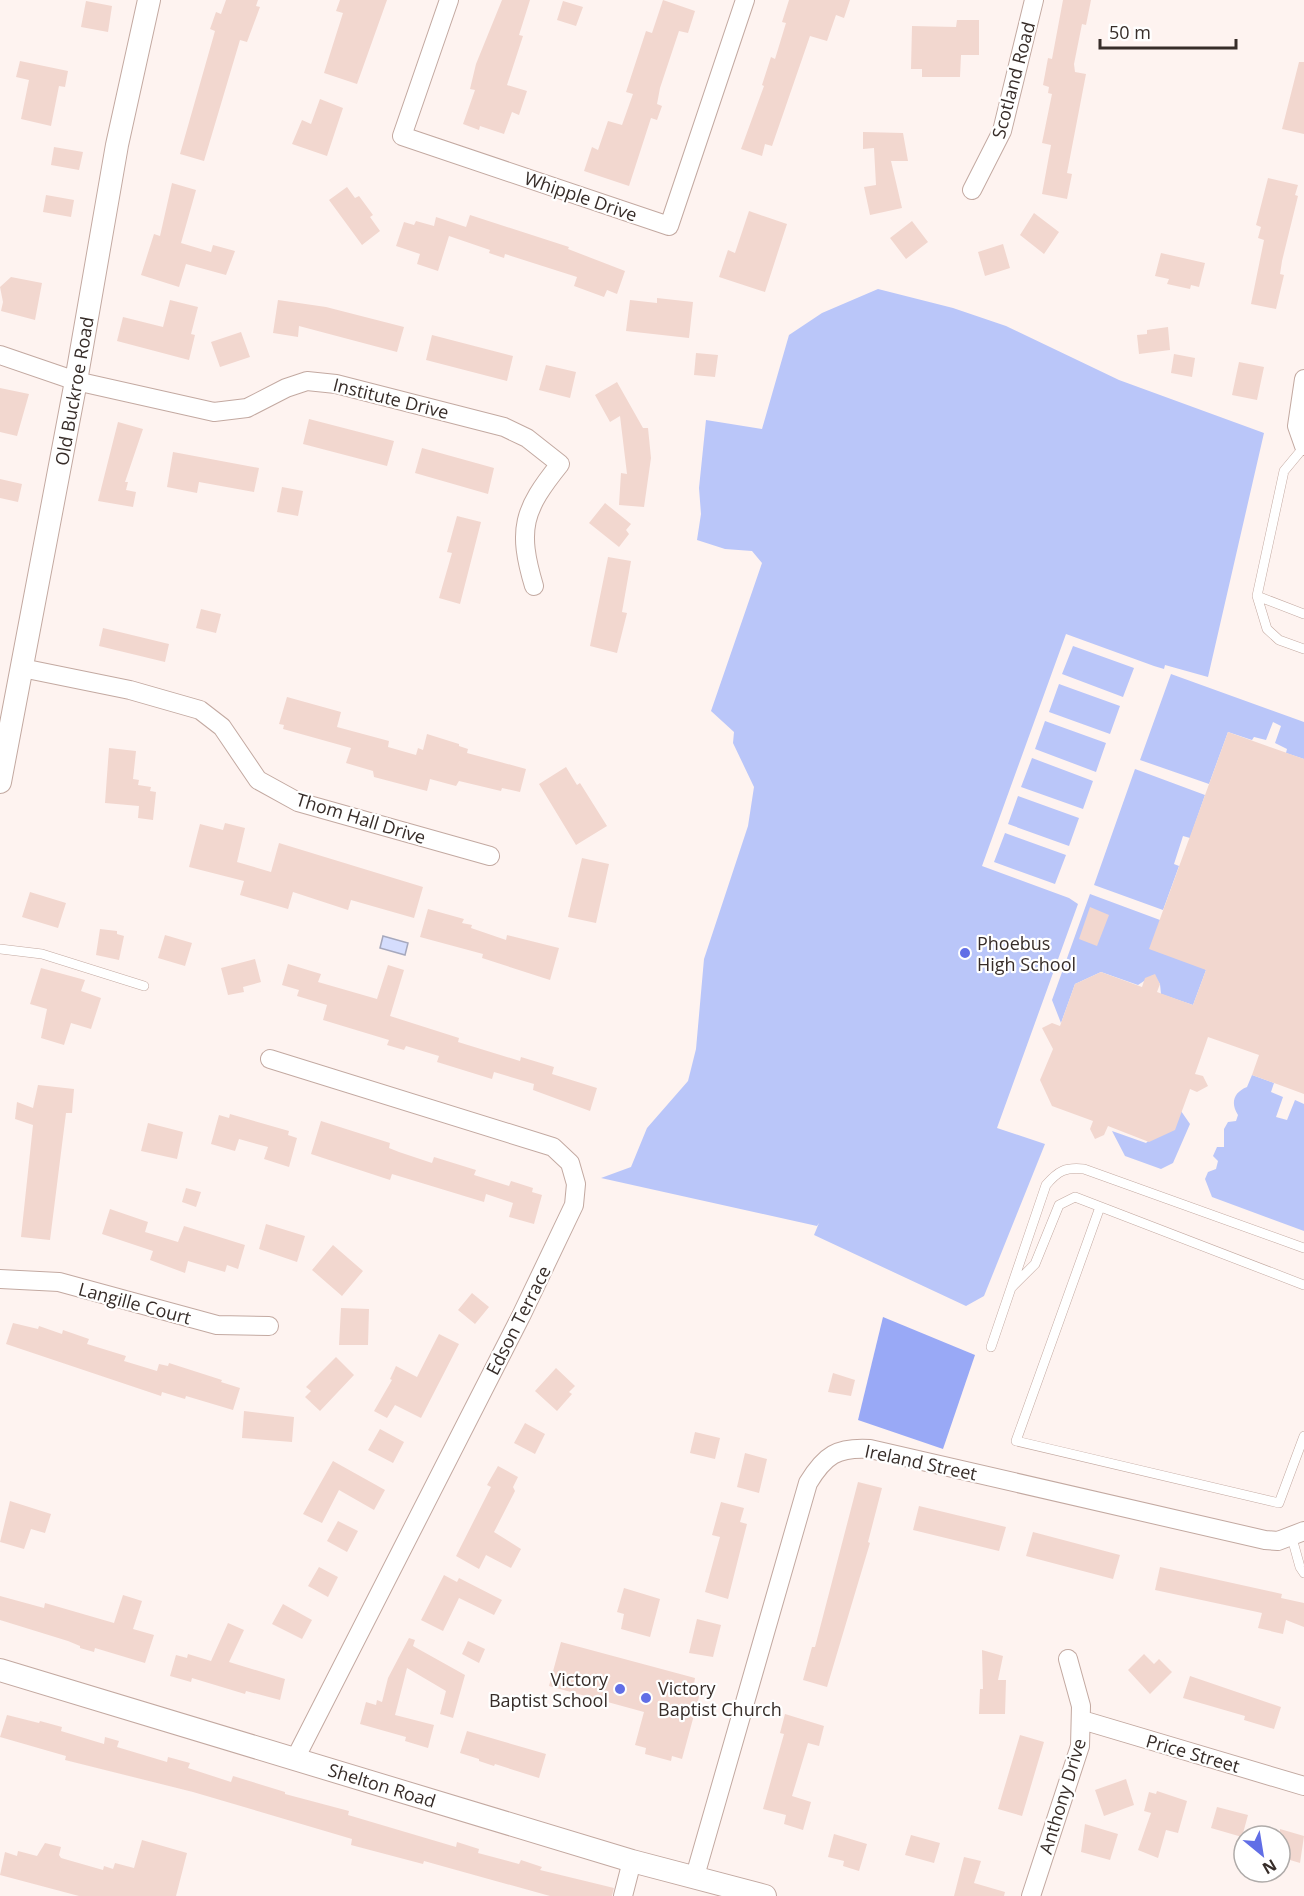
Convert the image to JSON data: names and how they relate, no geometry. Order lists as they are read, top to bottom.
{
  "streets": {
    "street": [
      "Scotland Road",
      "Whipple Drive",
      "Old Buckroe Road",
      "Institute Drive",
      "Thom Hall Drive",
      "Langille Court",
      "Edson Terrace",
      "Ireland Street",
      "Price Street",
      "Shelton Road",
      "Anthony Drive"
    ]
  },
  "crossings": [
    ["Old Buckroe Road", "Institute Drive"],
    ["Old Buckroe Road", "Thom Hall Drive"],
    ["Edson Terrace", "Shelton Road"],
    ["Ireland Street", "Shelton Road"],
    ["Price Street", "Anthony Drive"]
  ],
  "places": ["Phoebus High School", "Victory Baptist School", "Victory Baptist Church"],
  "scale_bar": "50 m",
  "north": "bottom right"
}
